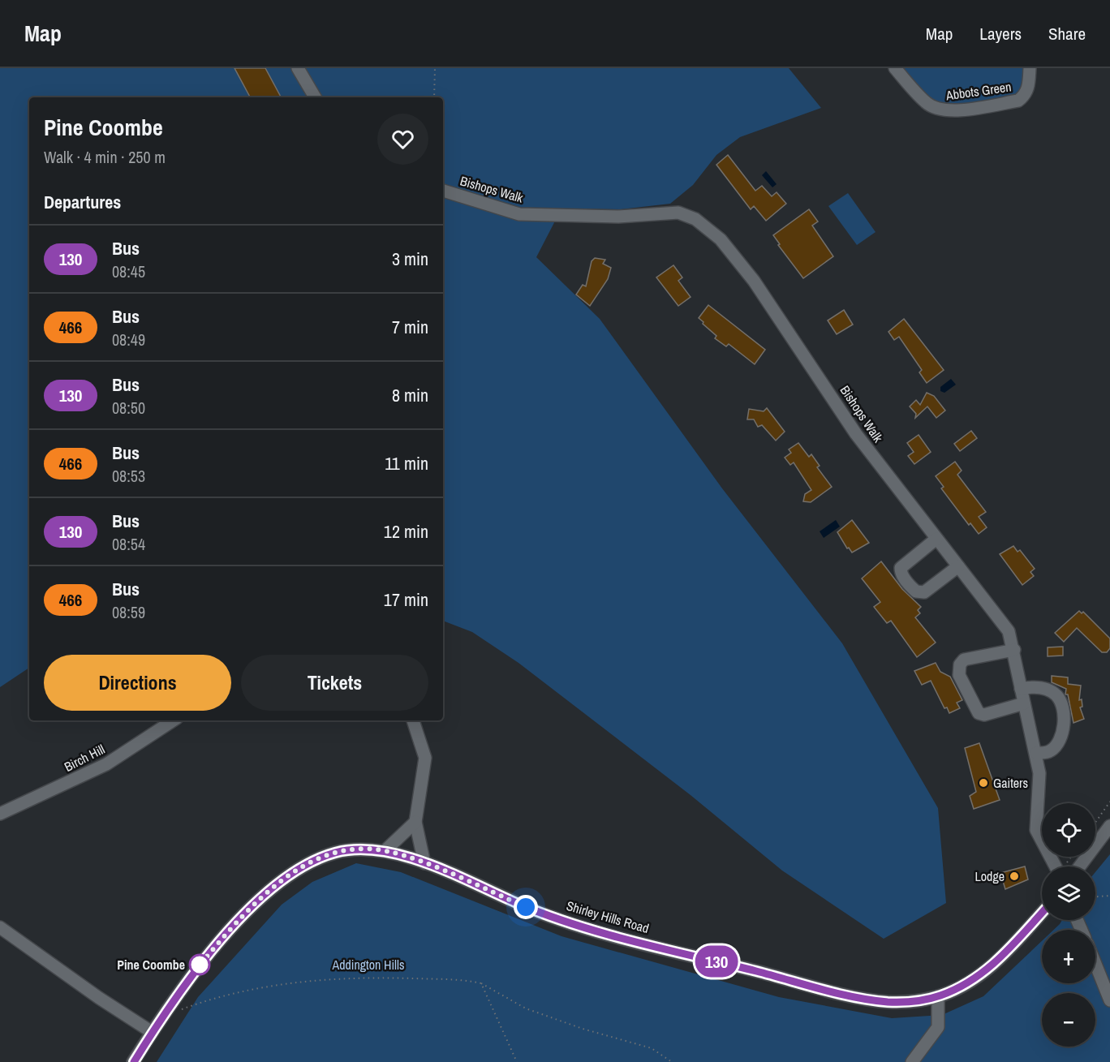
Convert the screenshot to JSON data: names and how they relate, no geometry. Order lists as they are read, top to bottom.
{
  "streets": {
    "street": [
      "Abbots Green",
      "Bishops Walk",
      "Birch Hill",
      "Shirley Hills Road"
    ]
  },
  "parks": ["Addington Hills"],
  "places": ["Gaiters", "Lodge", "Pine Coombe"],
  "lines": ["bus line 130"],
  "page": {
    "header": "Map",
    "nav": ["Map", "Layers", "Share"],
    "on_map": "130",
    "heading": [
      ["Pine Coombe", "Walk · 4 min · 250 m"],
      "Departures"
    ],
    "list": [
      {
        "mark": "130",
        "name": "Bus",
        "note": "08:45",
        "value": "3 min"
      },
      {
        "mark": "466",
        "name": "Bus",
        "note": "08:49",
        "value": "7 min"
      },
      {
        "mark": "130",
        "name": "Bus",
        "note": "08:50",
        "value": "8 min"
      },
      {
        "mark": "466",
        "name": "Bus",
        "note": "08:53",
        "value": "11 min"
      },
      {
        "mark": "130",
        "name": "Bus",
        "note": "08:54",
        "value": "12 min"
      },
      {
        "mark": "466",
        "name": "Bus",
        "note": "08:59",
        "value": "17 min"
      }
    ],
    "buttons": ["Directions", "Tickets"],
    "map_buttons": ["+", "−"]
  }
}
